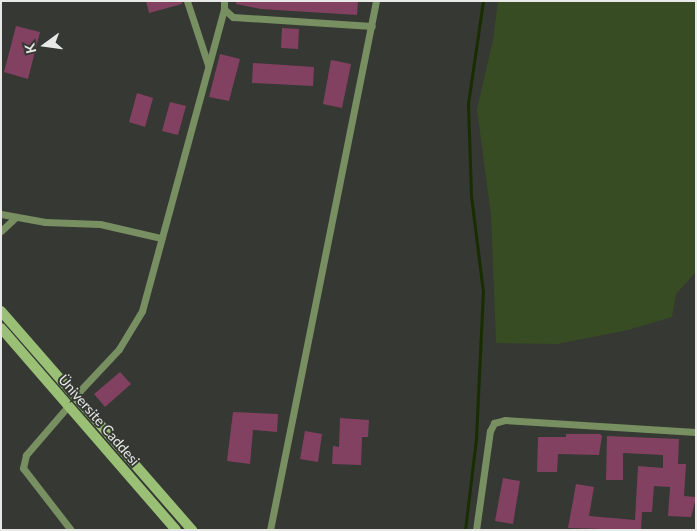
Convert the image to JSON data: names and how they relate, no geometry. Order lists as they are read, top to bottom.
{
  "streets": {
    "main road": ["Üniversite Caddesi"]
  },
  "north": "left"
}
